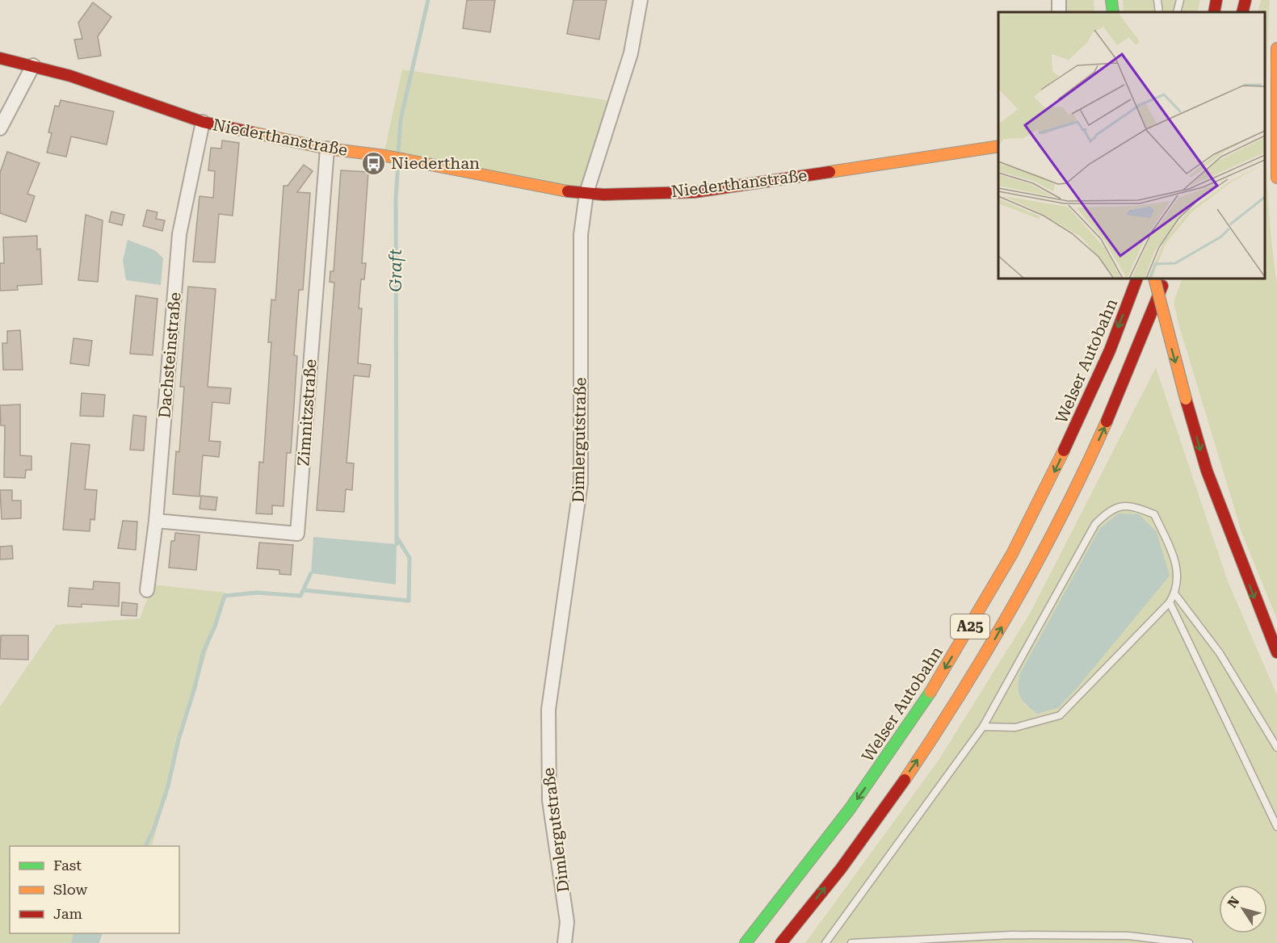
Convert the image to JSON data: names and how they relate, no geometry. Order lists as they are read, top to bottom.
{
  "streets": {
    "main road": ["Niederthanstraße", "Welser Autobahn", "A25"],
    "street": ["Dachsteinstraße", "Zimnitzstraße", "Dimlergutstraße"]
  },
  "crossings": [
    ["Niederthanstraße", "Dachsteinstraße"],
    ["Niederthanstraße", "Zimnitzstraße"],
    ["Niederthanstraße", "Dimlergutstraße"],
    ["Dachsteinstraße", "Zimnitzstraße"]
  ],
  "water": ["Graft"],
  "places": {
    "bus stop": ["Niederthan"]
  },
  "legend": ["Fast", "Slow", "Jam"],
  "north": "top left"
}
